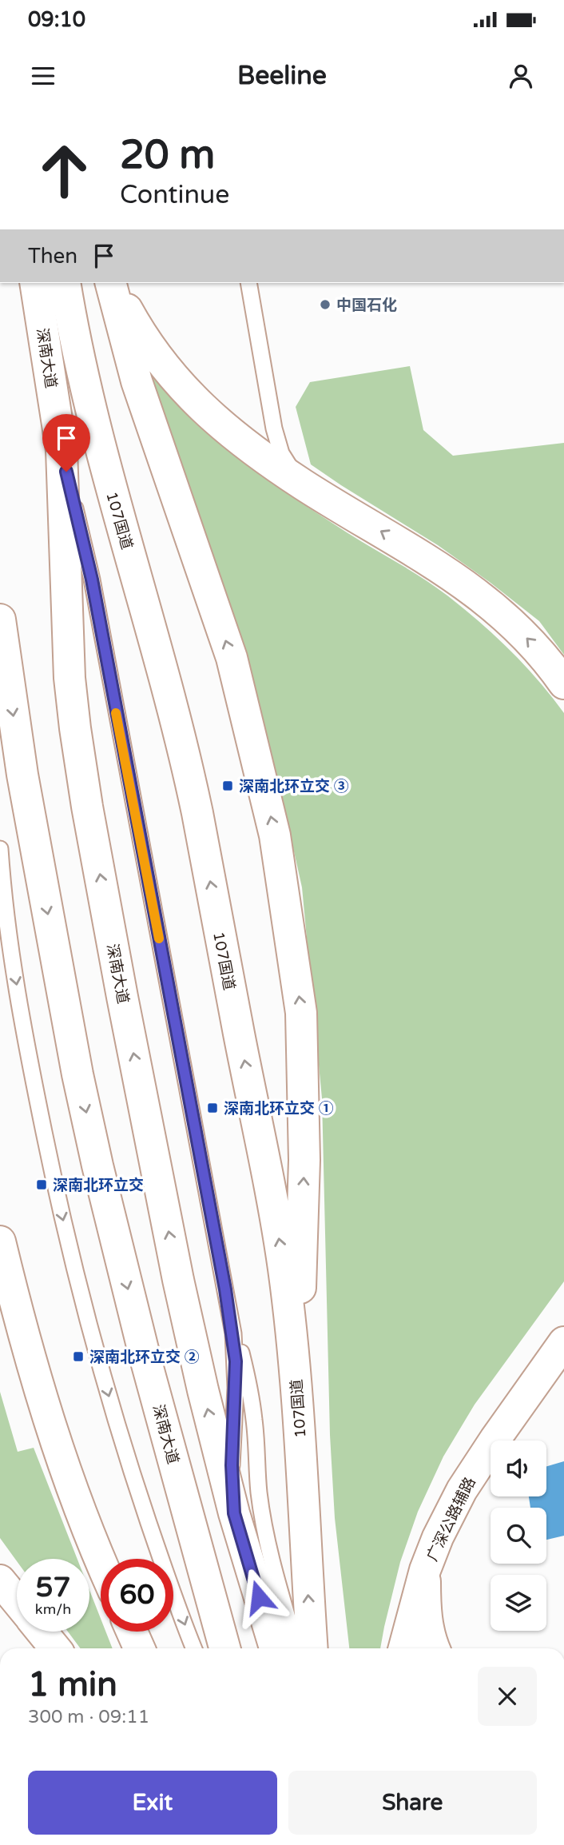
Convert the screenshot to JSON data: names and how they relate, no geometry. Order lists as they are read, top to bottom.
{
  "streets": {
    "main road": ["深南大道", "107国道", "广深公路辅路"]
  },
  "places": {
    "other": ["中国石化"],
    "transit": [
      "深南北环立交 ③",
      "深南北环立交 ①",
      "深南北环立交",
      "深南北环立交 ②"
    ]
  },
  "page": {
    "status": "09:10",
    "header": "Beeline",
    "turn": ["20 m", "Continue"],
    "then": "Then",
    "speed": "57 km/h",
    "limit": "60",
    "heading": ["1 min", "300 m · 09:11"],
    "buttons": ["Exit", "Share"]
  }
}
